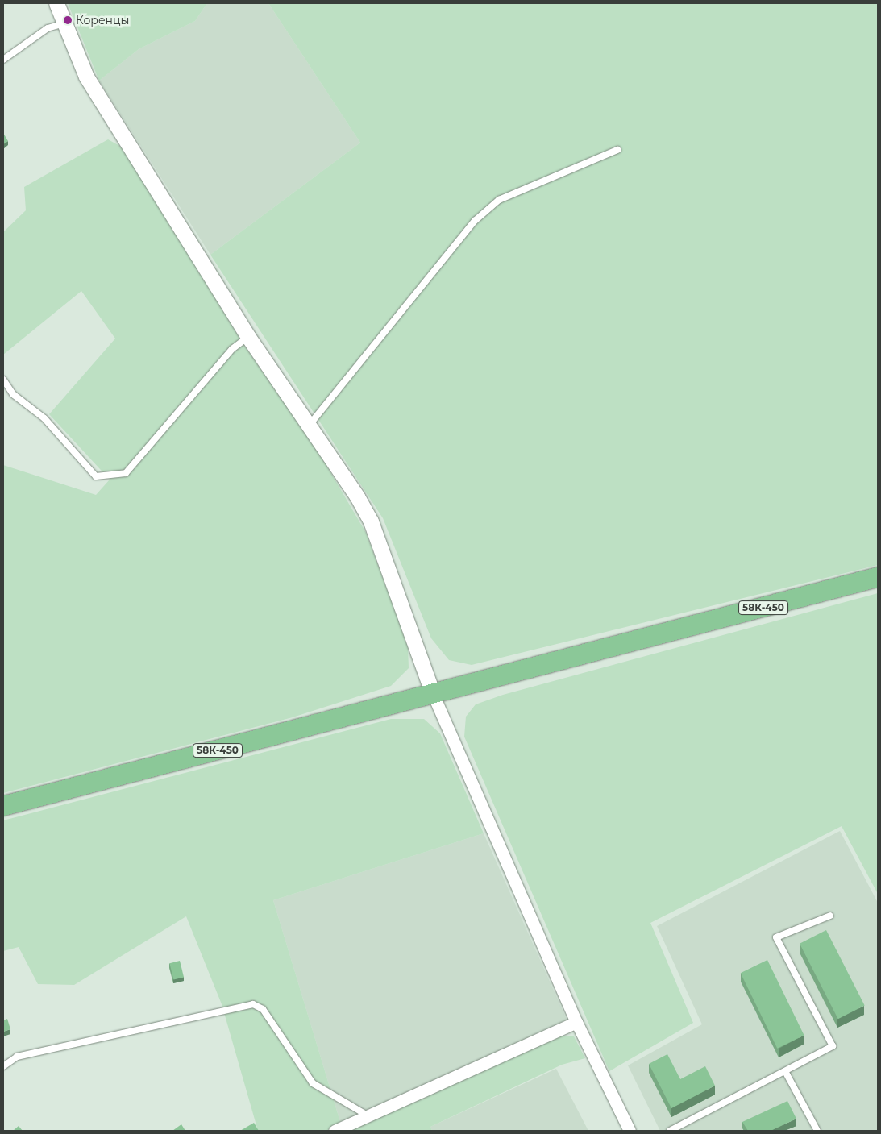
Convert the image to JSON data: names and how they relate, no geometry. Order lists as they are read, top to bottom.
{
  "streets": {
    "highway": ["58К-450"]
  },
  "places": ["Коренцы"]
}
